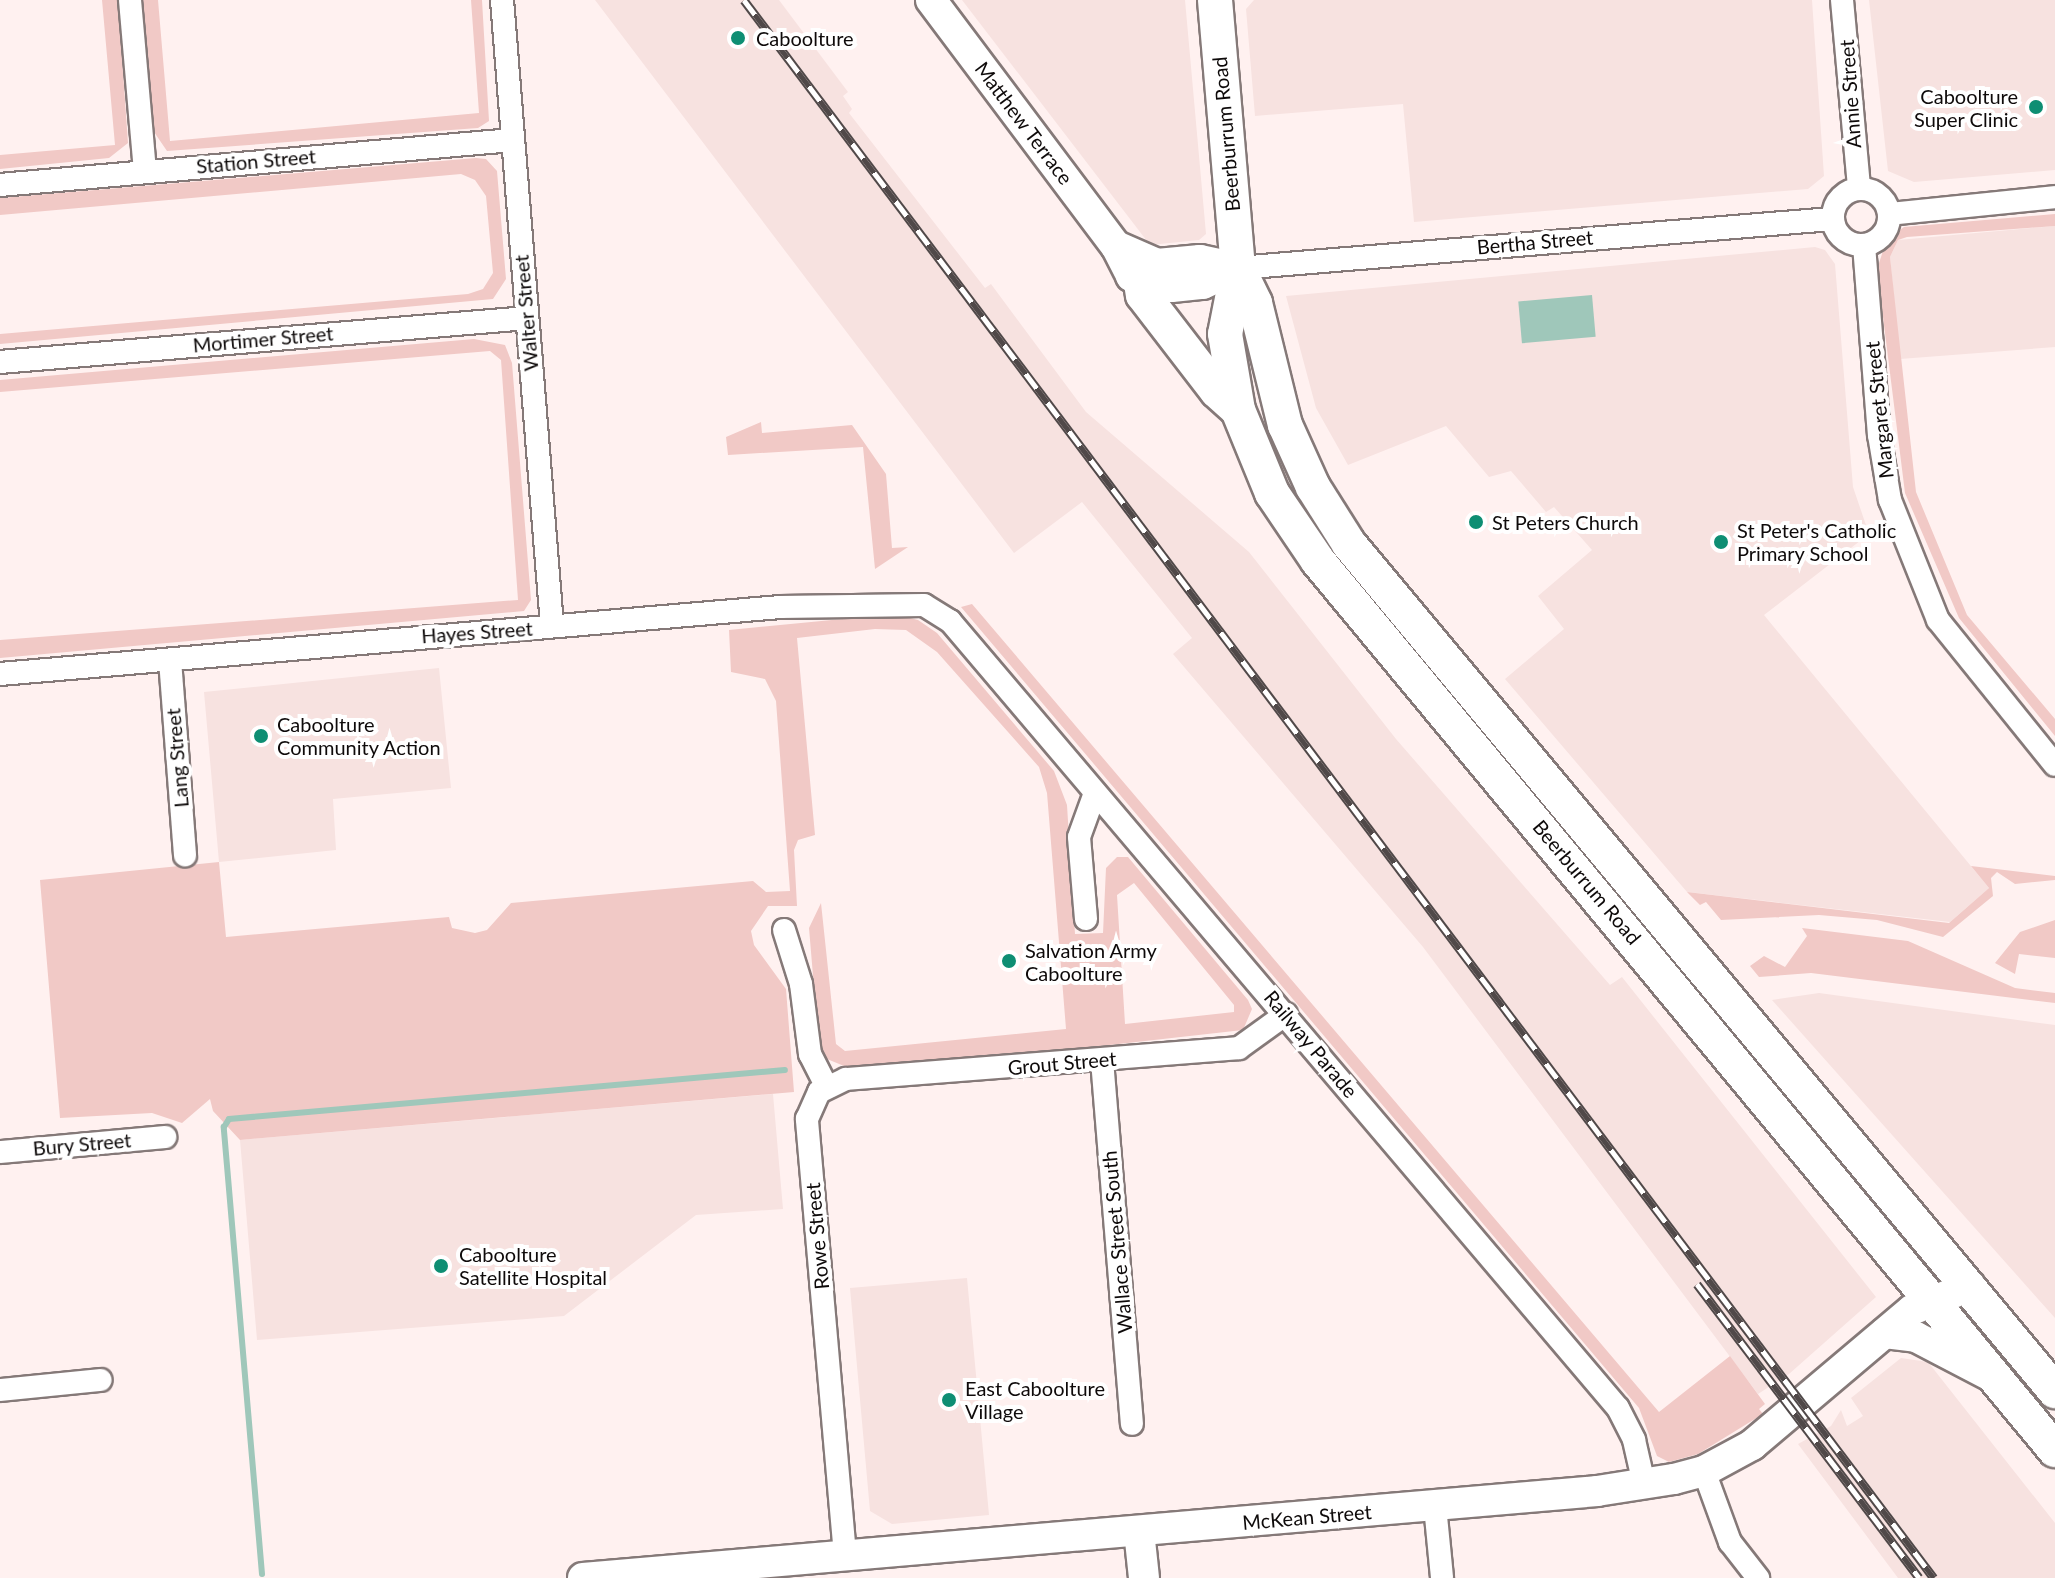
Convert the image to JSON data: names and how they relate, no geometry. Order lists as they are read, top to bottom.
{
  "streets": {
    "main road": ["Matthew Terrace", "Beerburrum Road", "McKean Street"],
    "street": [
      "Annie Street",
      "Station Street",
      "Bertha Street",
      "Walter Street",
      "Mortimer Street",
      "Margaret Street",
      "Hayes Street",
      "Lang Street",
      "Railway Parade",
      "Grout Street",
      "Bury Street",
      "Rowe Street",
      "Wallace Street South"
    ]
  },
  "crossings": [
    ["Annie Street", "Bertha Street"],
    ["Annie Street", "Margaret Street"],
    ["Matthew Terrace", "Beerburrum Road"],
    ["Matthew Terrace", "Bertha Street"],
    ["Beerburrum Road", "Bertha Street"],
    ["Beerburrum Road", "McKean Street"],
    ["Station Street", "Walter Street"],
    ["Bertha Street", "Margaret Street"],
    ["Walter Street", "Mortimer Street"],
    ["Walter Street", "Hayes Street"],
    ["Hayes Street", "Lang Street"],
    ["Hayes Street", "Railway Parade"],
    ["Railway Parade", "Grout Street"],
    ["Railway Parade", "McKean Street"],
    ["Grout Street", "Rowe Street"],
    ["Grout Street", "Wallace Street South"],
    ["Rowe Street", "McKean Street"]
  ],
  "places": [
    "Caboolture",
    "Caboolture Super Clinic",
    "St Peters Church",
    "St Peter's Catholic Primary School",
    "Caboolture Community Action",
    "Salvation Army Caboolture",
    "Caboolture Satellite Hospital",
    "East Caboolture Village"
  ]
}
